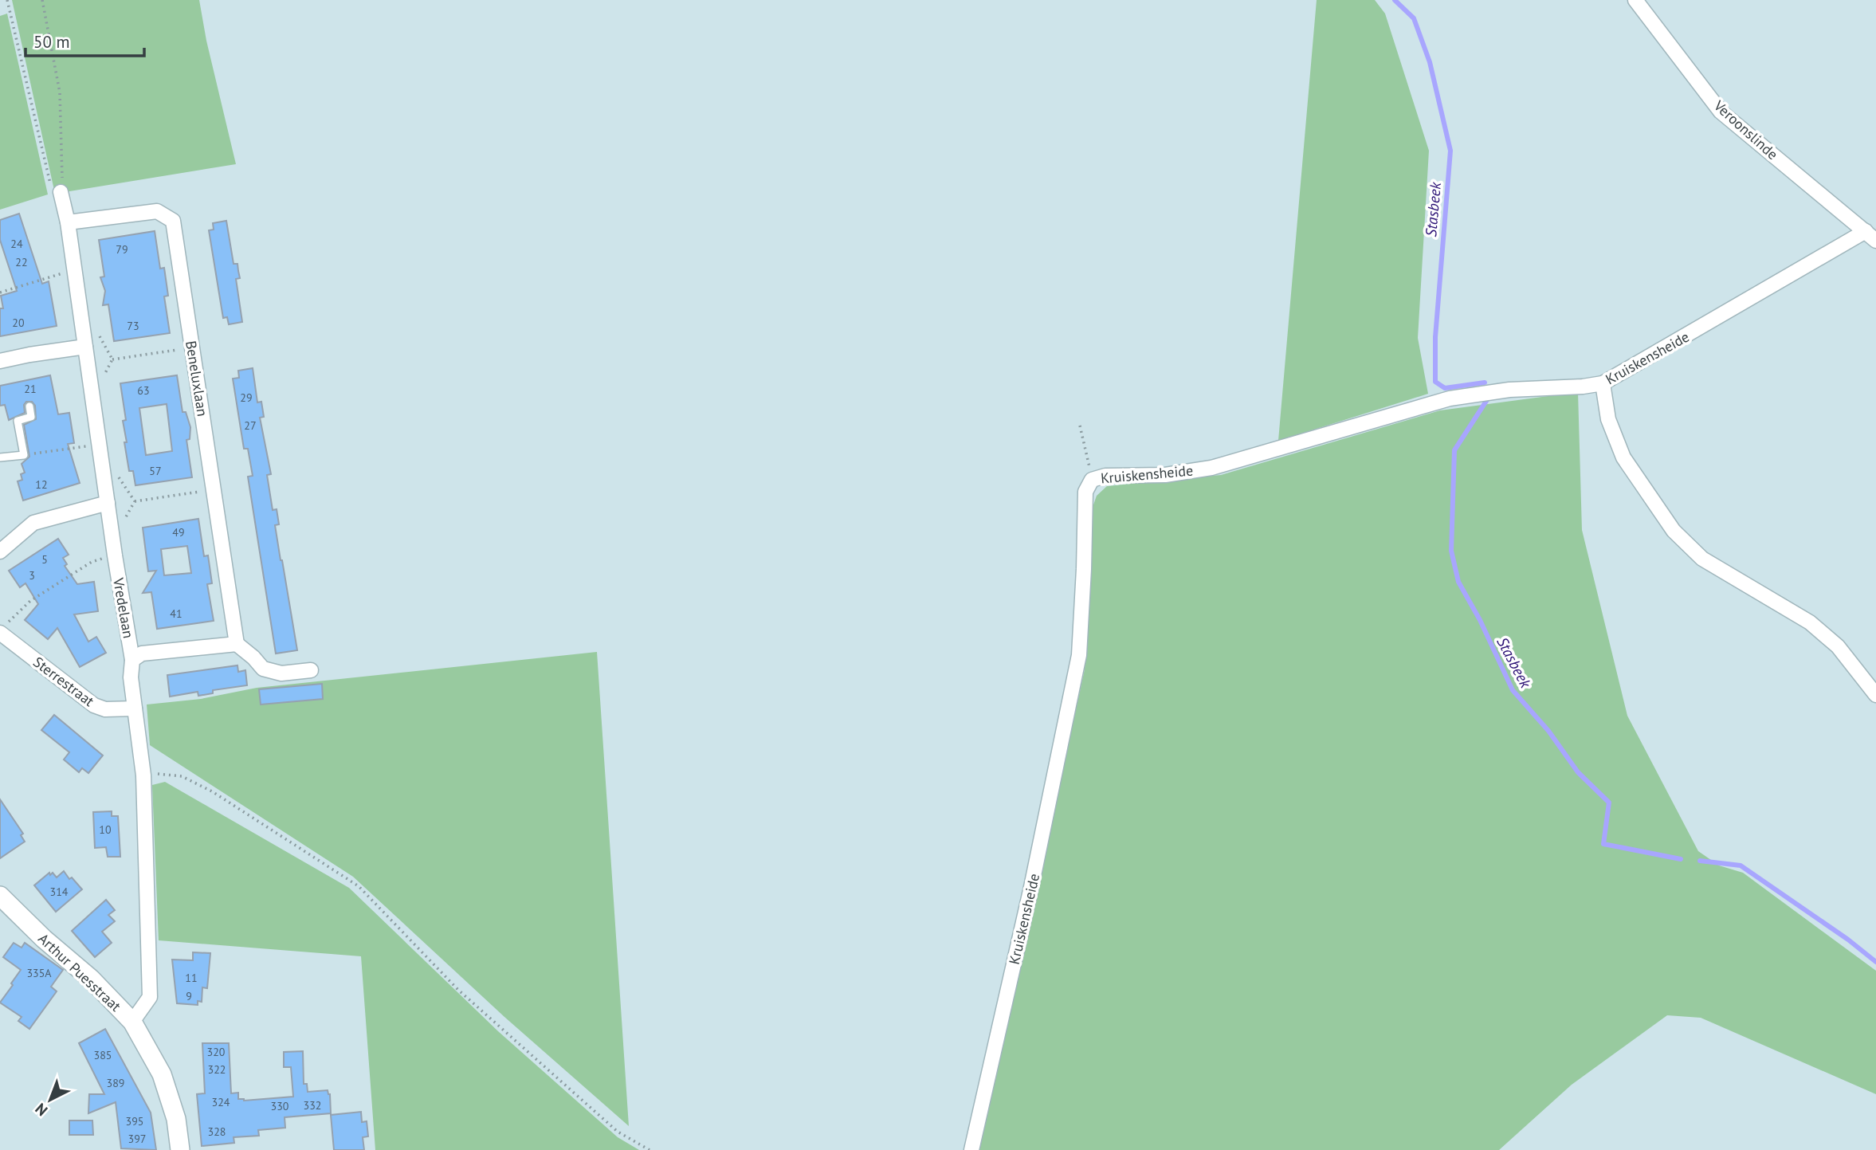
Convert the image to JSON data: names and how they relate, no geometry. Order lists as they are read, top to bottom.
{
  "streets": {
    "street": [
      "Veroonslinde",
      "Kruiskensheide",
      "Beneluxlaan",
      "Vredelaan",
      "Sterrestraat",
      "Arthur Puesstraat"
    ]
  },
  "crossings": [
    ["Veroonslinde", "Kruiskensheide"],
    ["Beneluxlaan", "Vredelaan"],
    ["Vredelaan", "Sterrestraat"],
    ["Vredelaan", "Arthur Puesstraat"]
  ],
  "water": ["Stasbeek"],
  "house_numbers": [
    "24",
    "79",
    "22",
    "20",
    "73",
    "21",
    "63",
    "29",
    "27",
    "57",
    "12",
    "49",
    "5",
    "3",
    "41",
    "10",
    "314",
    "335A",
    "11",
    "9",
    "320",
    "385",
    "322",
    "389",
    "324",
    "332",
    "330",
    "395",
    "328",
    "397"
  ],
  "scale_bar": "50 m",
  "north": "bottom left"
}
